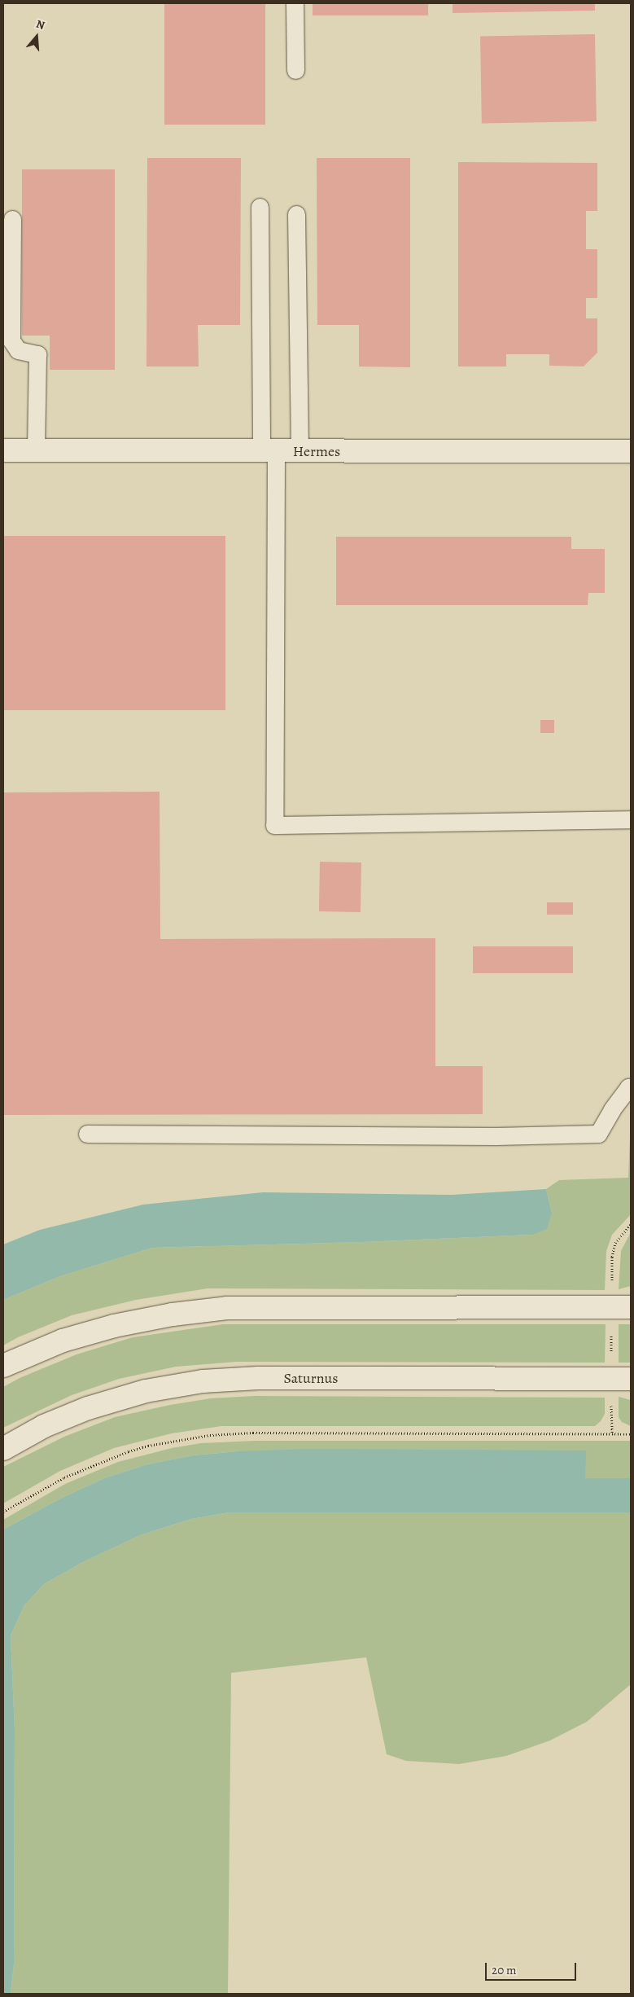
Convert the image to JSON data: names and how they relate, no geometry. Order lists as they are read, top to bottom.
{
  "streets": {
    "main road": ["Hermes", "Saturnus"]
  },
  "scale_bar": "20 m",
  "north": "top"
}
